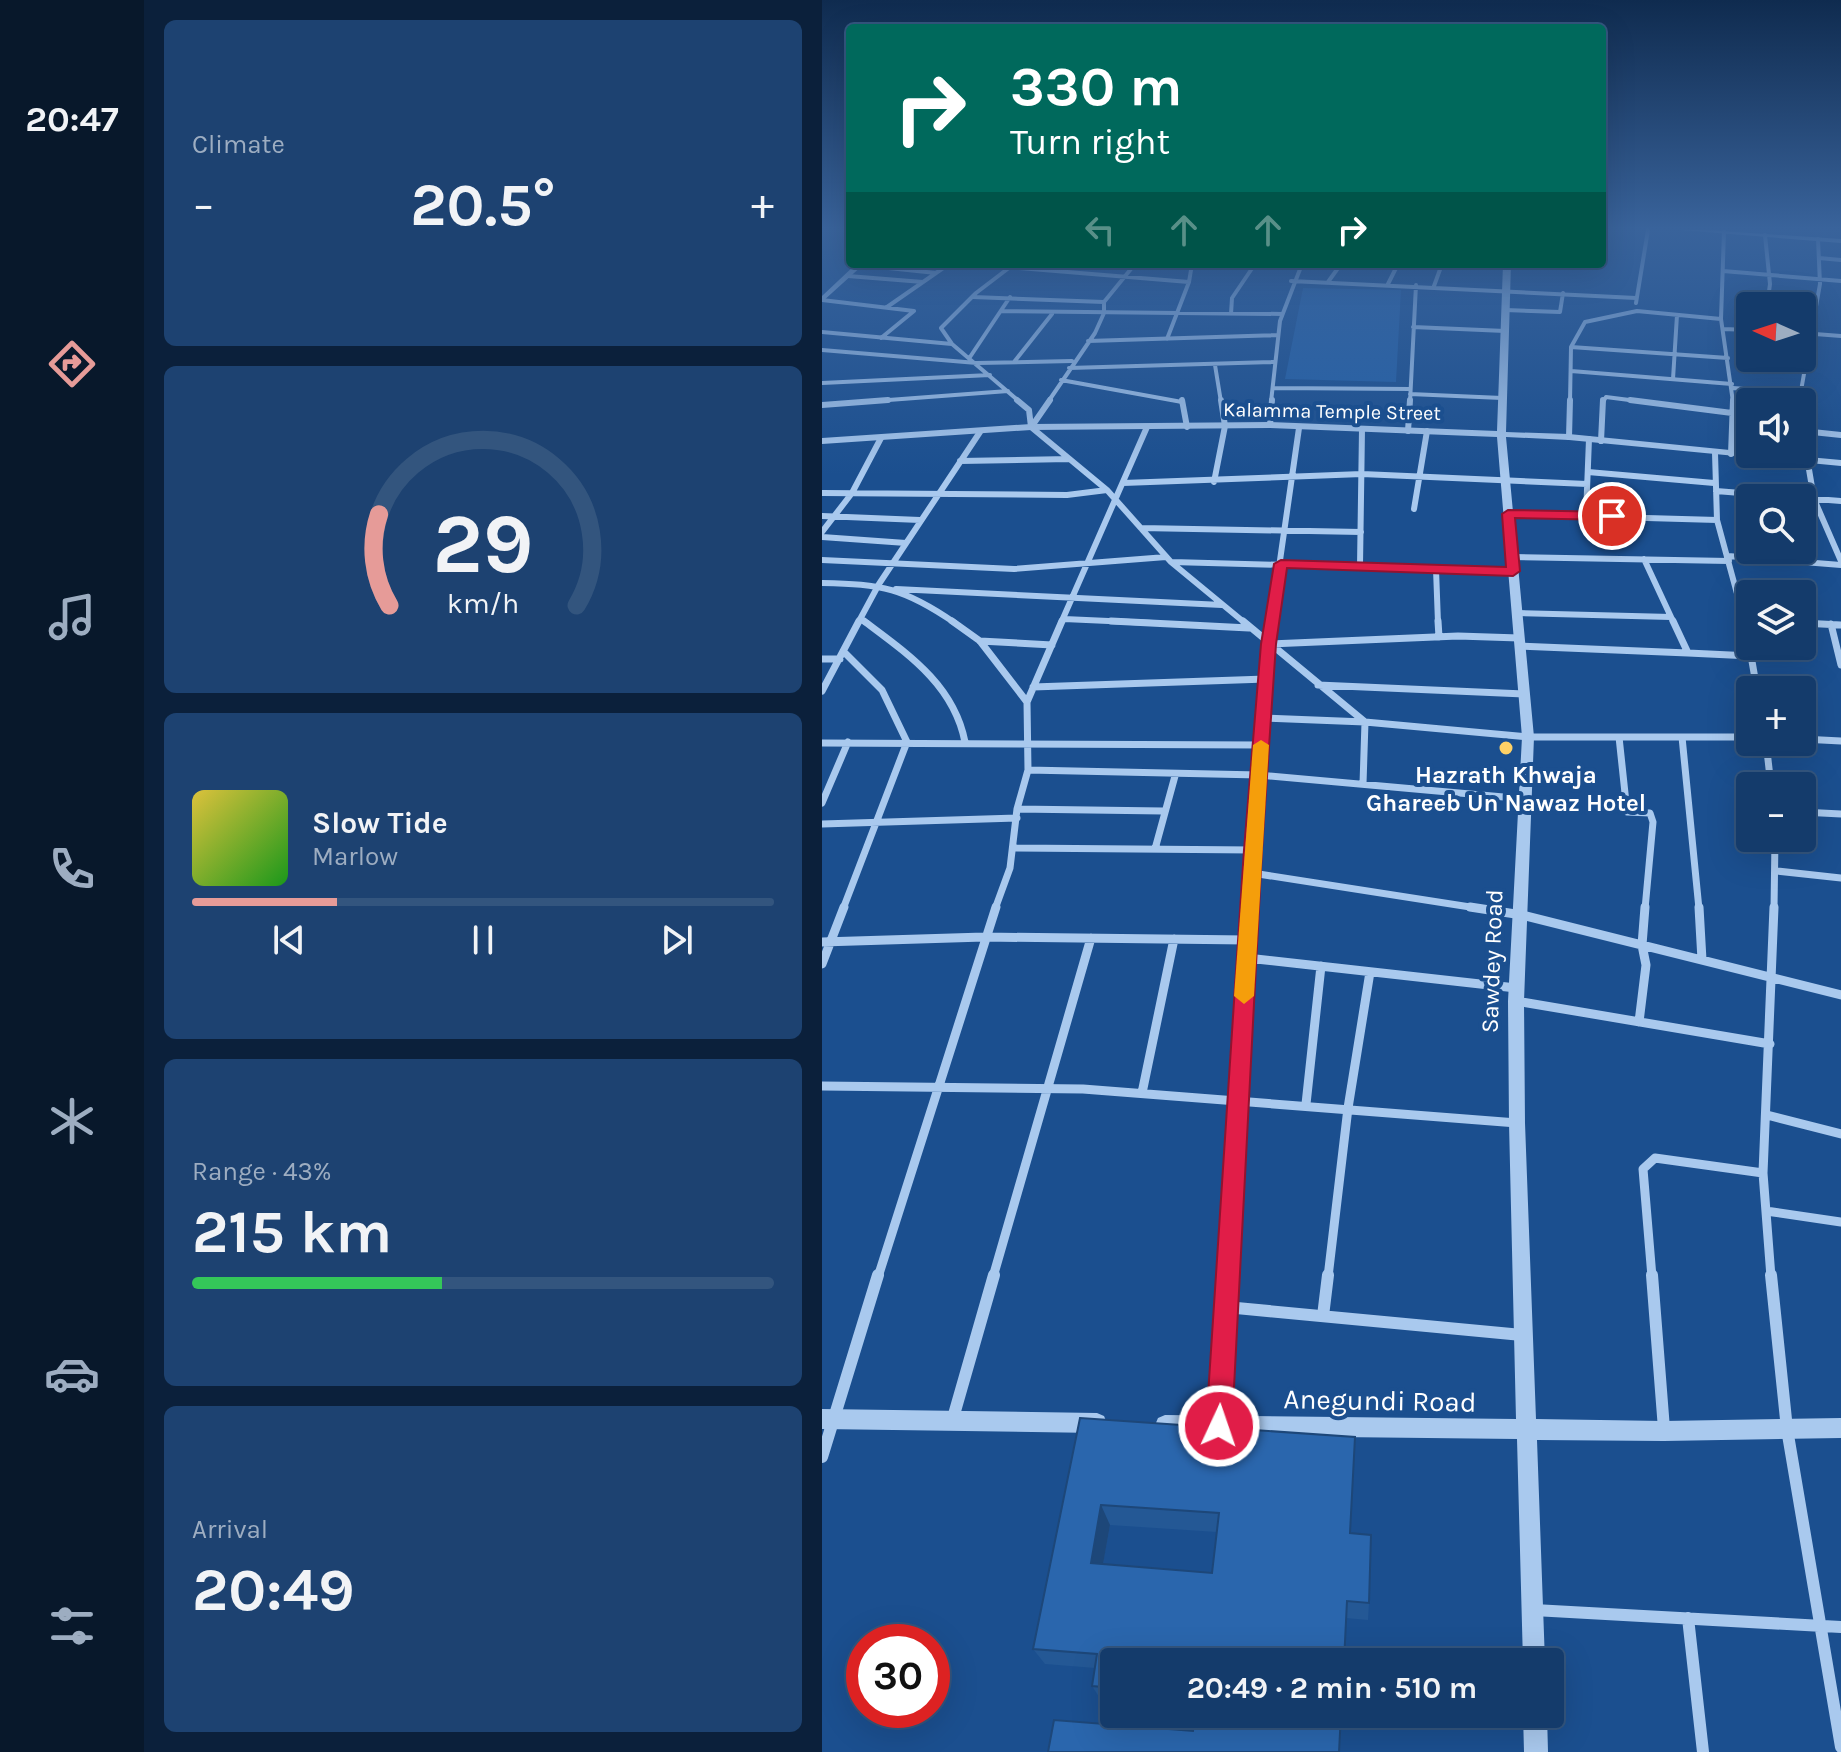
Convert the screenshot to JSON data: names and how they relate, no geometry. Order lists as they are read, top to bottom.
{
  "streets": {
    "street": ["Kalamma Temple Street", "Sawdey Road", "Anegundi Road"]
  },
  "crossings": [
    ["Kalamma Temple Street", "Sawdey Road"],
    ["Sawdey Road", "Anegundi Road"]
  ],
  "places": ["Hazrath Khwaja Ghareeb Un Nawaz Hotel"],
  "north": "left",
  "page": {
    "tabs": "20:47",
    "tile": [
      "Climate",
      ["Range · 43%", "215 km"],
      ["Arrival", "20:49"]
    ],
    "turn": ["330 m", "Turn right"],
    "heat": ["−", "20.5°", "+"],
    "map_buttons": ["+", "−"],
    "song": ["Slow Tide", "Marlow"],
    "limit": "30",
    "trip": "20:49 · 2 min · 510 m",
    "gauge": ["29", "km/h"]
  }
}
